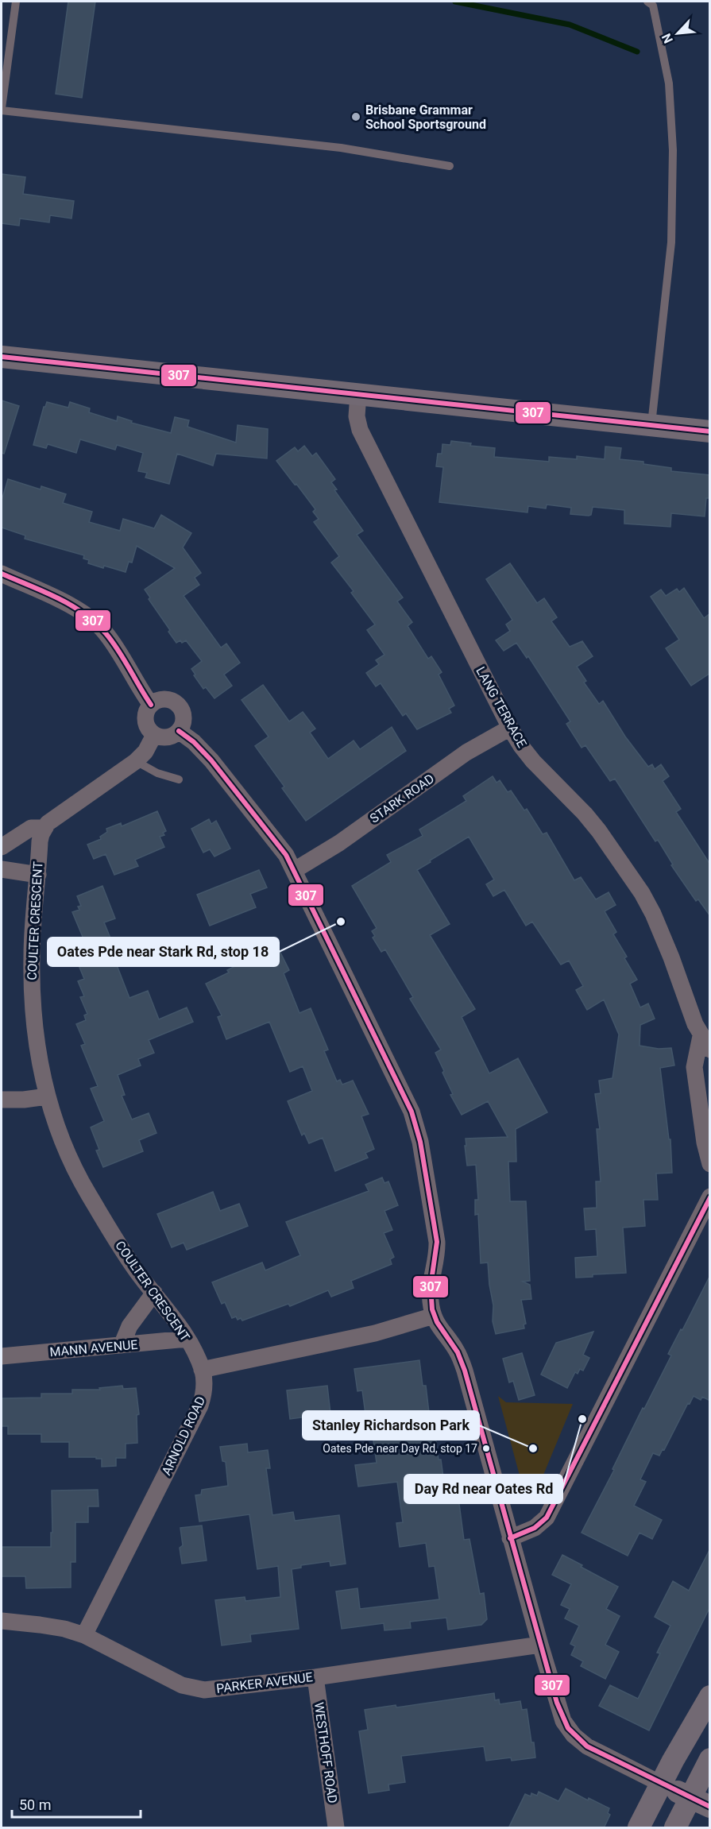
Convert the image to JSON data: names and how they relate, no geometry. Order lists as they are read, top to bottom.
{
  "streets": {
    "street": [
      "LANG TERRACE",
      "STARK ROAD",
      "COULTER CRESCENT",
      "MANN AVENUE",
      "ARNOLD ROAD",
      "PARKER AVENUE",
      "WESTHOFF ROAD"
    ]
  },
  "crossings": [
    ["LANG TERRACE", "STARK ROAD"],
    ["COULTER CRESCENT", "MANN AVENUE"],
    ["COULTER CRESCENT", "ARNOLD ROAD"],
    ["ARNOLD ROAD", "PARKER AVENUE"],
    ["PARKER AVENUE", "WESTHOFF ROAD"]
  ],
  "places": [
    "Brisbane Grammar School Sportsground",
    "Oates Pde near Stark Rd, stop 18",
    "Day Rd near Oates Rd",
    "Oates Pde near Day Rd, stop 17",
    "Stanley Richardson Park"
  ],
  "lines": ["transit line 307"],
  "scale_bar": "50 m",
  "north": "bottom left"
}
